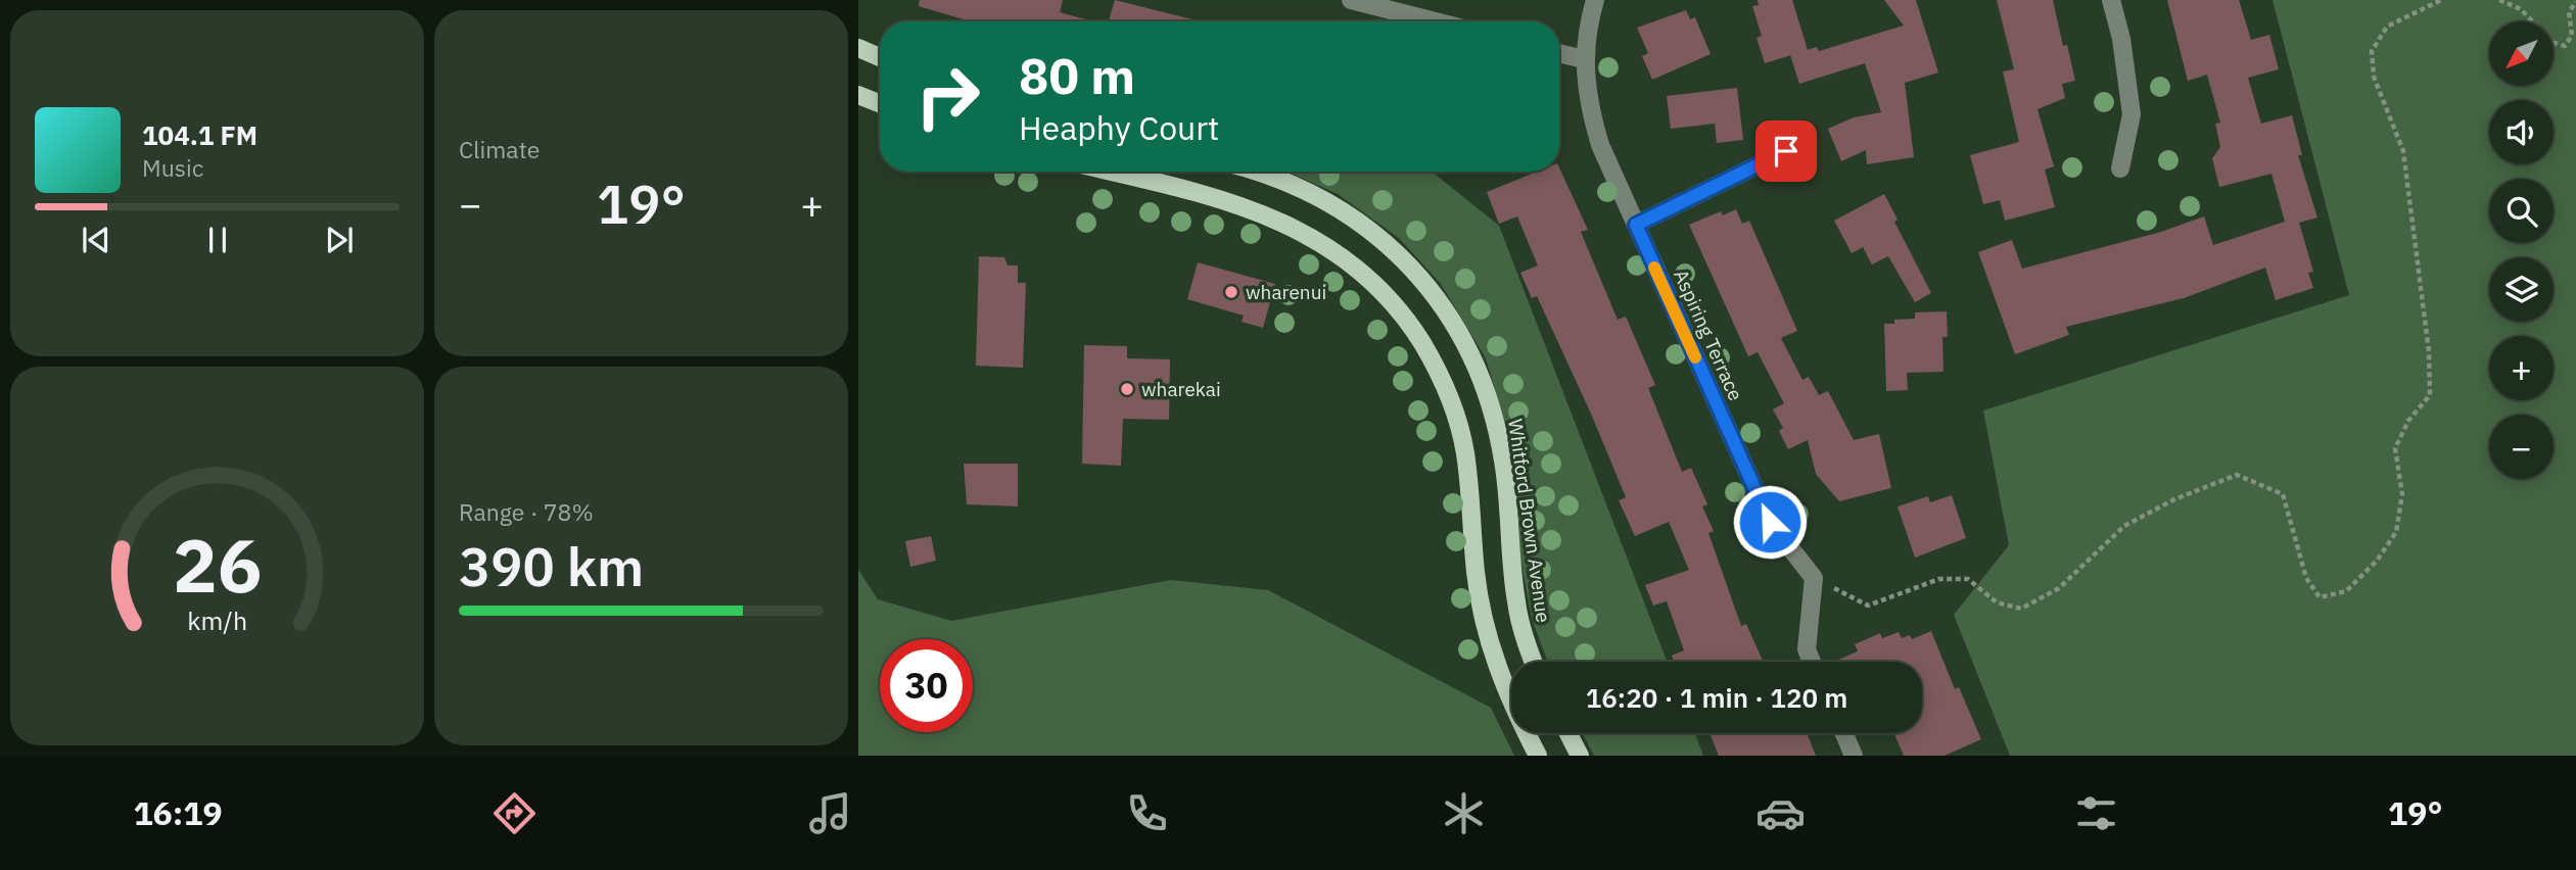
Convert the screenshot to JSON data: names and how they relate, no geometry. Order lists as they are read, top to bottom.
{
  "streets": {
    "main road": ["Whitford Brown Avenue"],
    "street": ["Aspiring Terrace"]
  },
  "places": ["wharenui", "wharekai"],
  "north": "bottom left",
  "page": {
    "tile": [
      "Climate",
      ["Range · 78%", "390 km"]
    ],
    "map_buttons": ["+", "−"],
    "turn": ["80 m", "Heaphy Court"],
    "song": ["104.1 FM", "Music"],
    "heat": ["−", "19°", "+"],
    "limit": "30",
    "trip": "16:20 · 1 min · 120 m",
    "tabs": ["16:19", "19°"],
    "gauge": ["26", "km/h"]
  }
}
